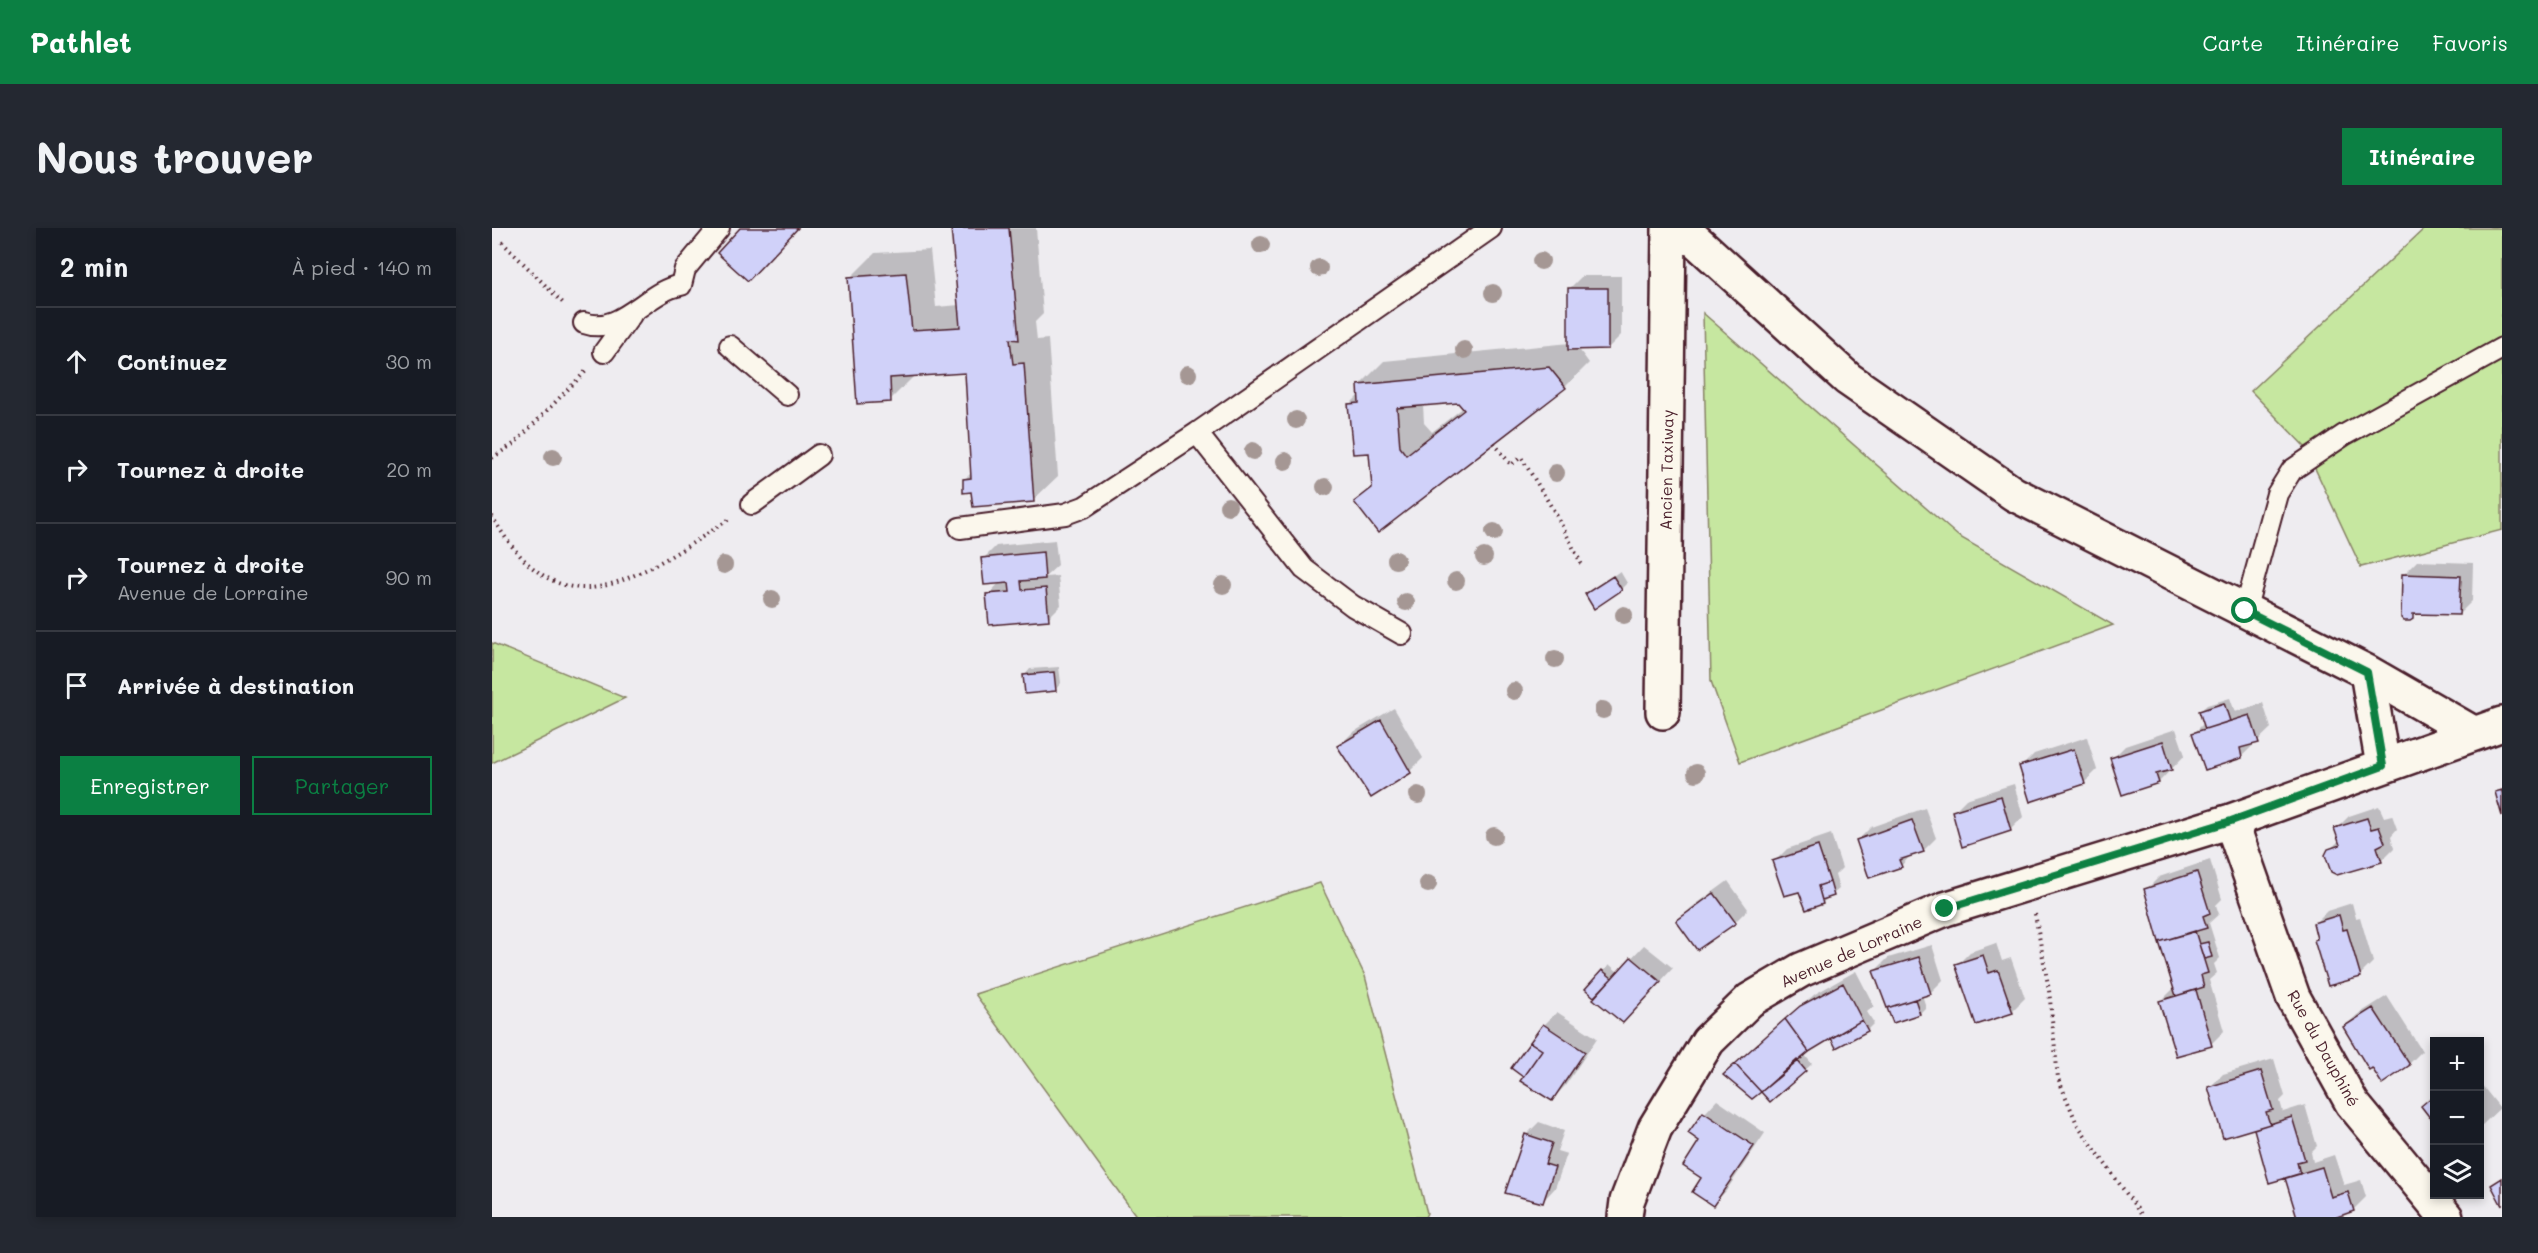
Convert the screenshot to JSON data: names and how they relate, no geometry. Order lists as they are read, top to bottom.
{
  "streets": {
    "street": ["Ancien Taxiway", "Avenue de Lorraine", "Rue du Dauphiné"]
  },
  "crossings": [
    ["Avenue de Lorraine", "Rue du Dauphiné"]
  ],
  "page": {
    "header": "Pathlet",
    "nav": ["Carte", "Itinéraire", "Favoris"],
    "buttons": [
      "Itinéraire",
      ["Enregistrer", "Partager"]
    ],
    "title": "Nous trouver",
    "heading": ["2 min", "À pied · 140 m"],
    "list": [
      ["Continuez", "30 m"],
      ["Tournez à droite", "20 m"],
      ["Tournez à droite", "Avenue de Lorraine", "90 m"],
      "Arrivée à destination"
    ],
    "map_buttons": ["+", "−"]
  }
}
